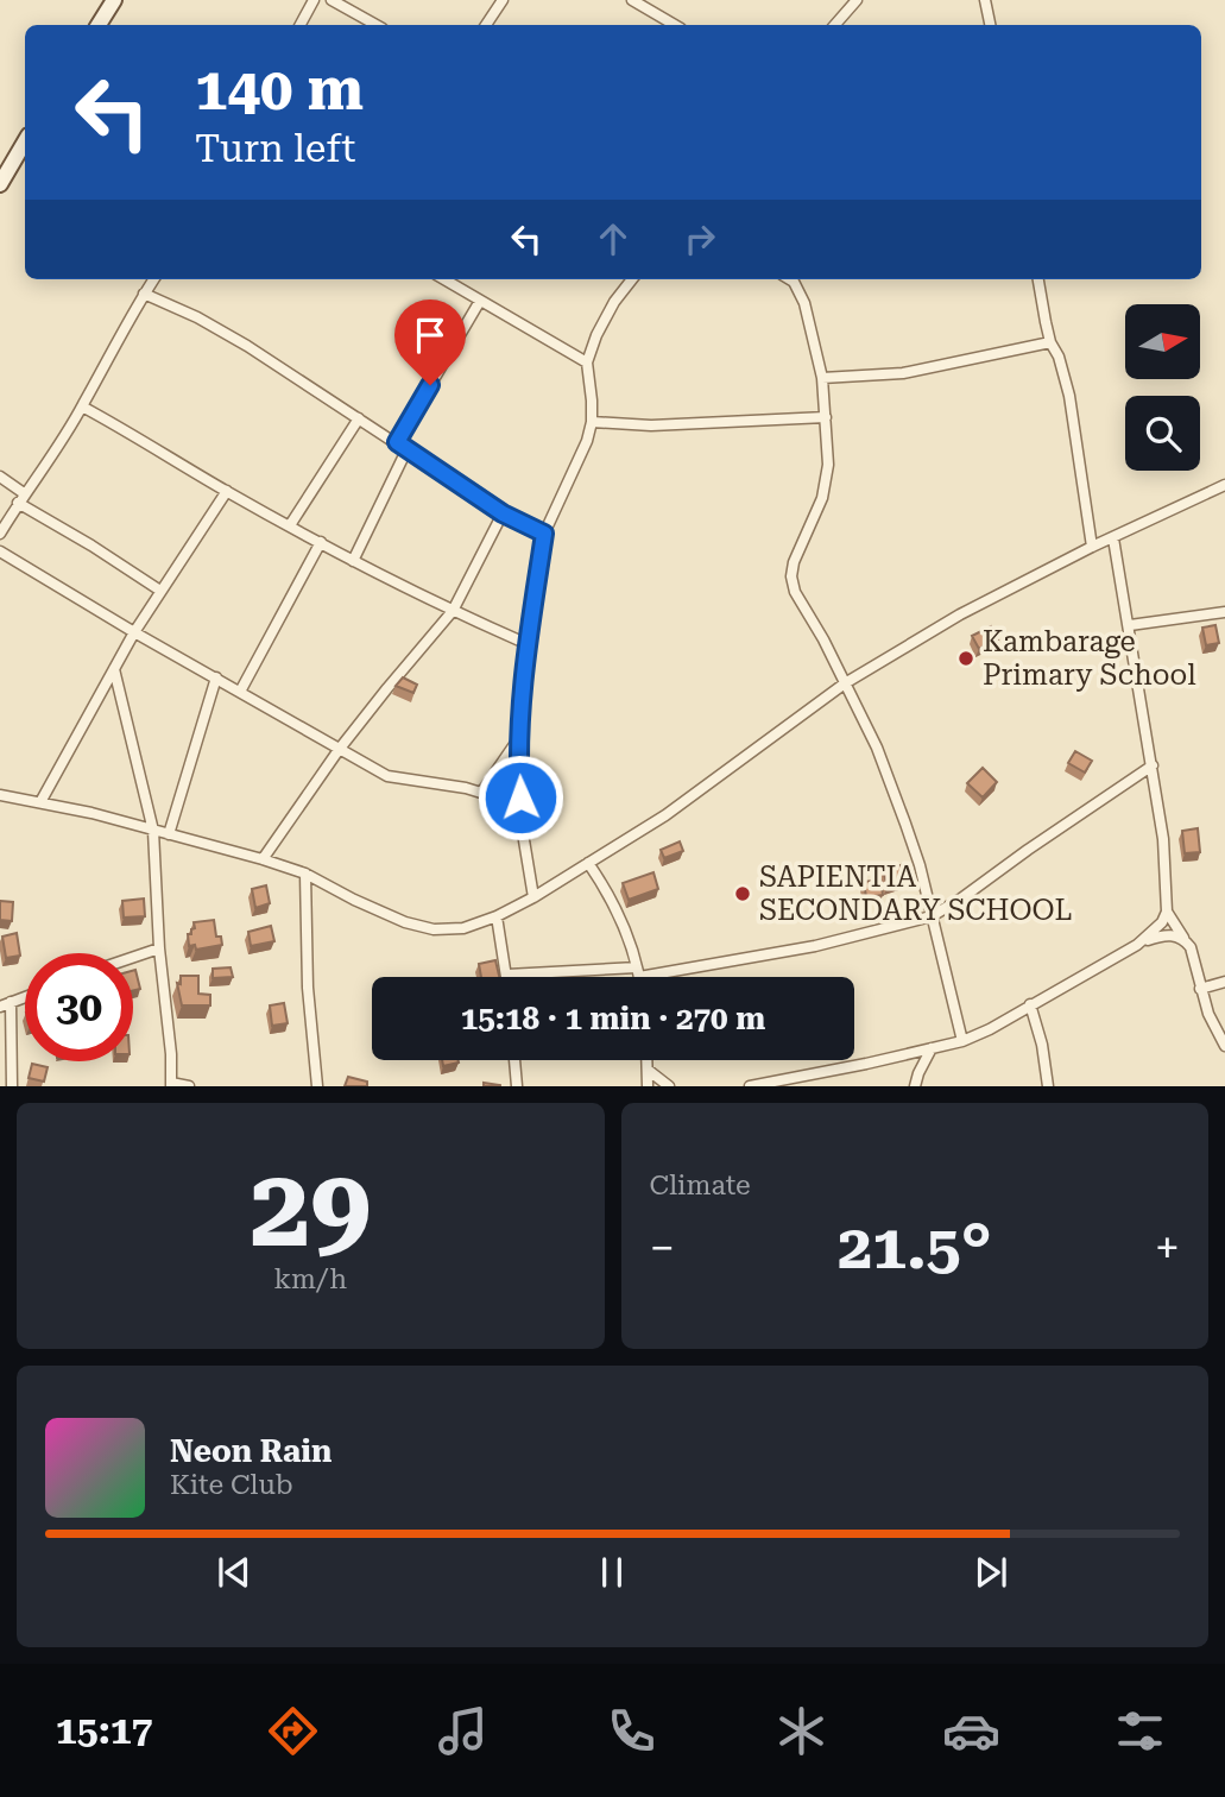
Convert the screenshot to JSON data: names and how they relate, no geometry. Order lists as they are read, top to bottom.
{
  "places": ["Kambarage Primary School", "SAPIENTIA SECONDARY SCHOOL"],
  "north": "right",
  "page": {
    "turn": ["140 m", "Turn left"],
    "limit": "30",
    "trip": "15:18 · 1 min · 270 m",
    "tile": [
      ["29", "km/h"],
      "Climate"
    ],
    "heat": ["−", "21.5°", "+"],
    "song": ["Neon Rain", "Kite Club"],
    "tabs": "15:17"
  }
}
